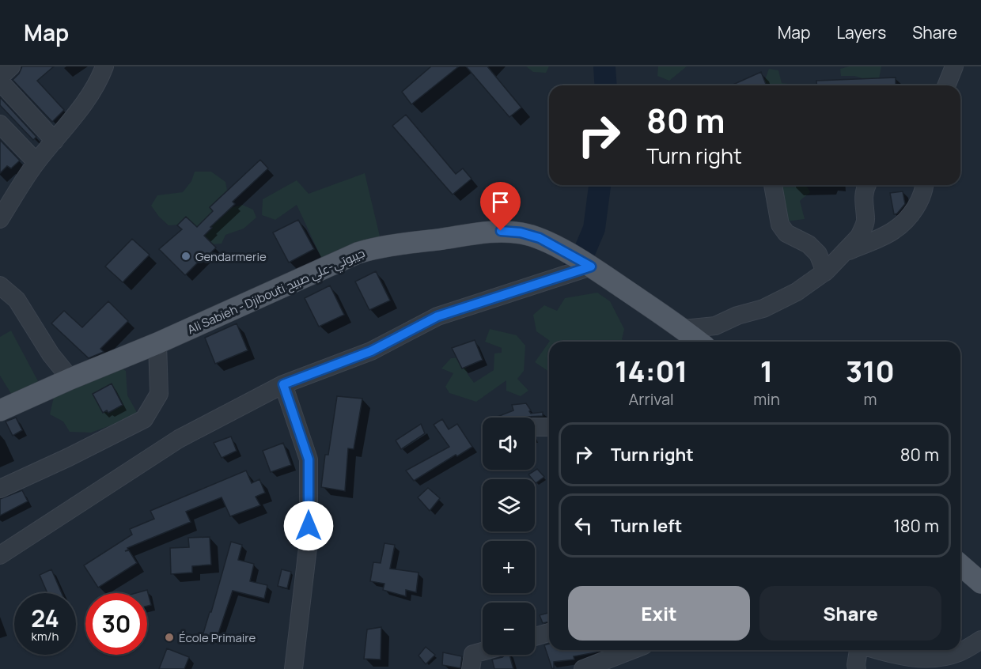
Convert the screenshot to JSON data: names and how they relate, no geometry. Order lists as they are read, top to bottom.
{
  "streets": {
    "main road": ["Ali Sabieh - Djibouti جيبوتي-علي صبيح"]
  },
  "places": ["Gendarmerie", "École Primaire"],
  "page": {
    "header": "Map",
    "nav": ["Map", "Layers", "Share"],
    "turn": ["80 m", "Turn right"],
    "eta": [
      "14:01",
      "Arrival",
      "1",
      "min",
      "310",
      "m"
    ],
    "map_buttons": ["+", "−"],
    "list": [
      {
        "name": "Turn right",
        "value": "80 m"
      },
      {
        "name": "Turn left",
        "value": "180 m"
      }
    ],
    "buttons": ["Exit", "Share"],
    "speed": "24 km/h",
    "limit": "30"
  }
}
